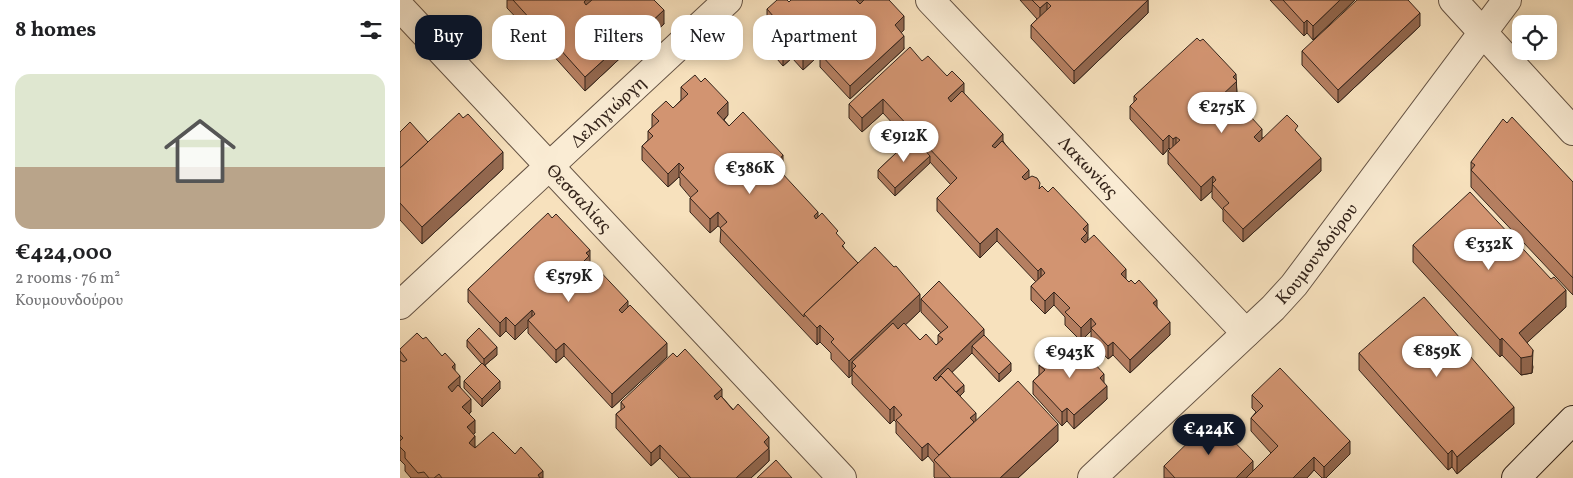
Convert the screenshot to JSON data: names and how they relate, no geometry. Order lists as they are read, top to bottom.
{
  "streets": {
    "street": [
      "Δεληγιώργη",
      "Λακωνίας",
      "Θεσσαλίας",
      "Κουμουνδούρου"
    ]
  },
  "crossings": [
    ["Δεληγιώργη", "Θεσσαλίας"],
    ["Λακωνίας", "Κουμουνδούρου"]
  ],
  "page": {
    "heading": "8 homes",
    "chip": [
      "Buy",
      "Rent",
      "Filters",
      "New",
      "Apartment"
    ],
    "list": [
      {
        "name": "€424,000",
        "note": "2 rooms · 76 m² · Κουμουνδούρου"
      }
    ],
    "price": [
      "€275K",
      "€912K",
      "€386K",
      "€332K",
      "€579K",
      "€859K",
      "€943K",
      "€424K"
    ]
  }
}
